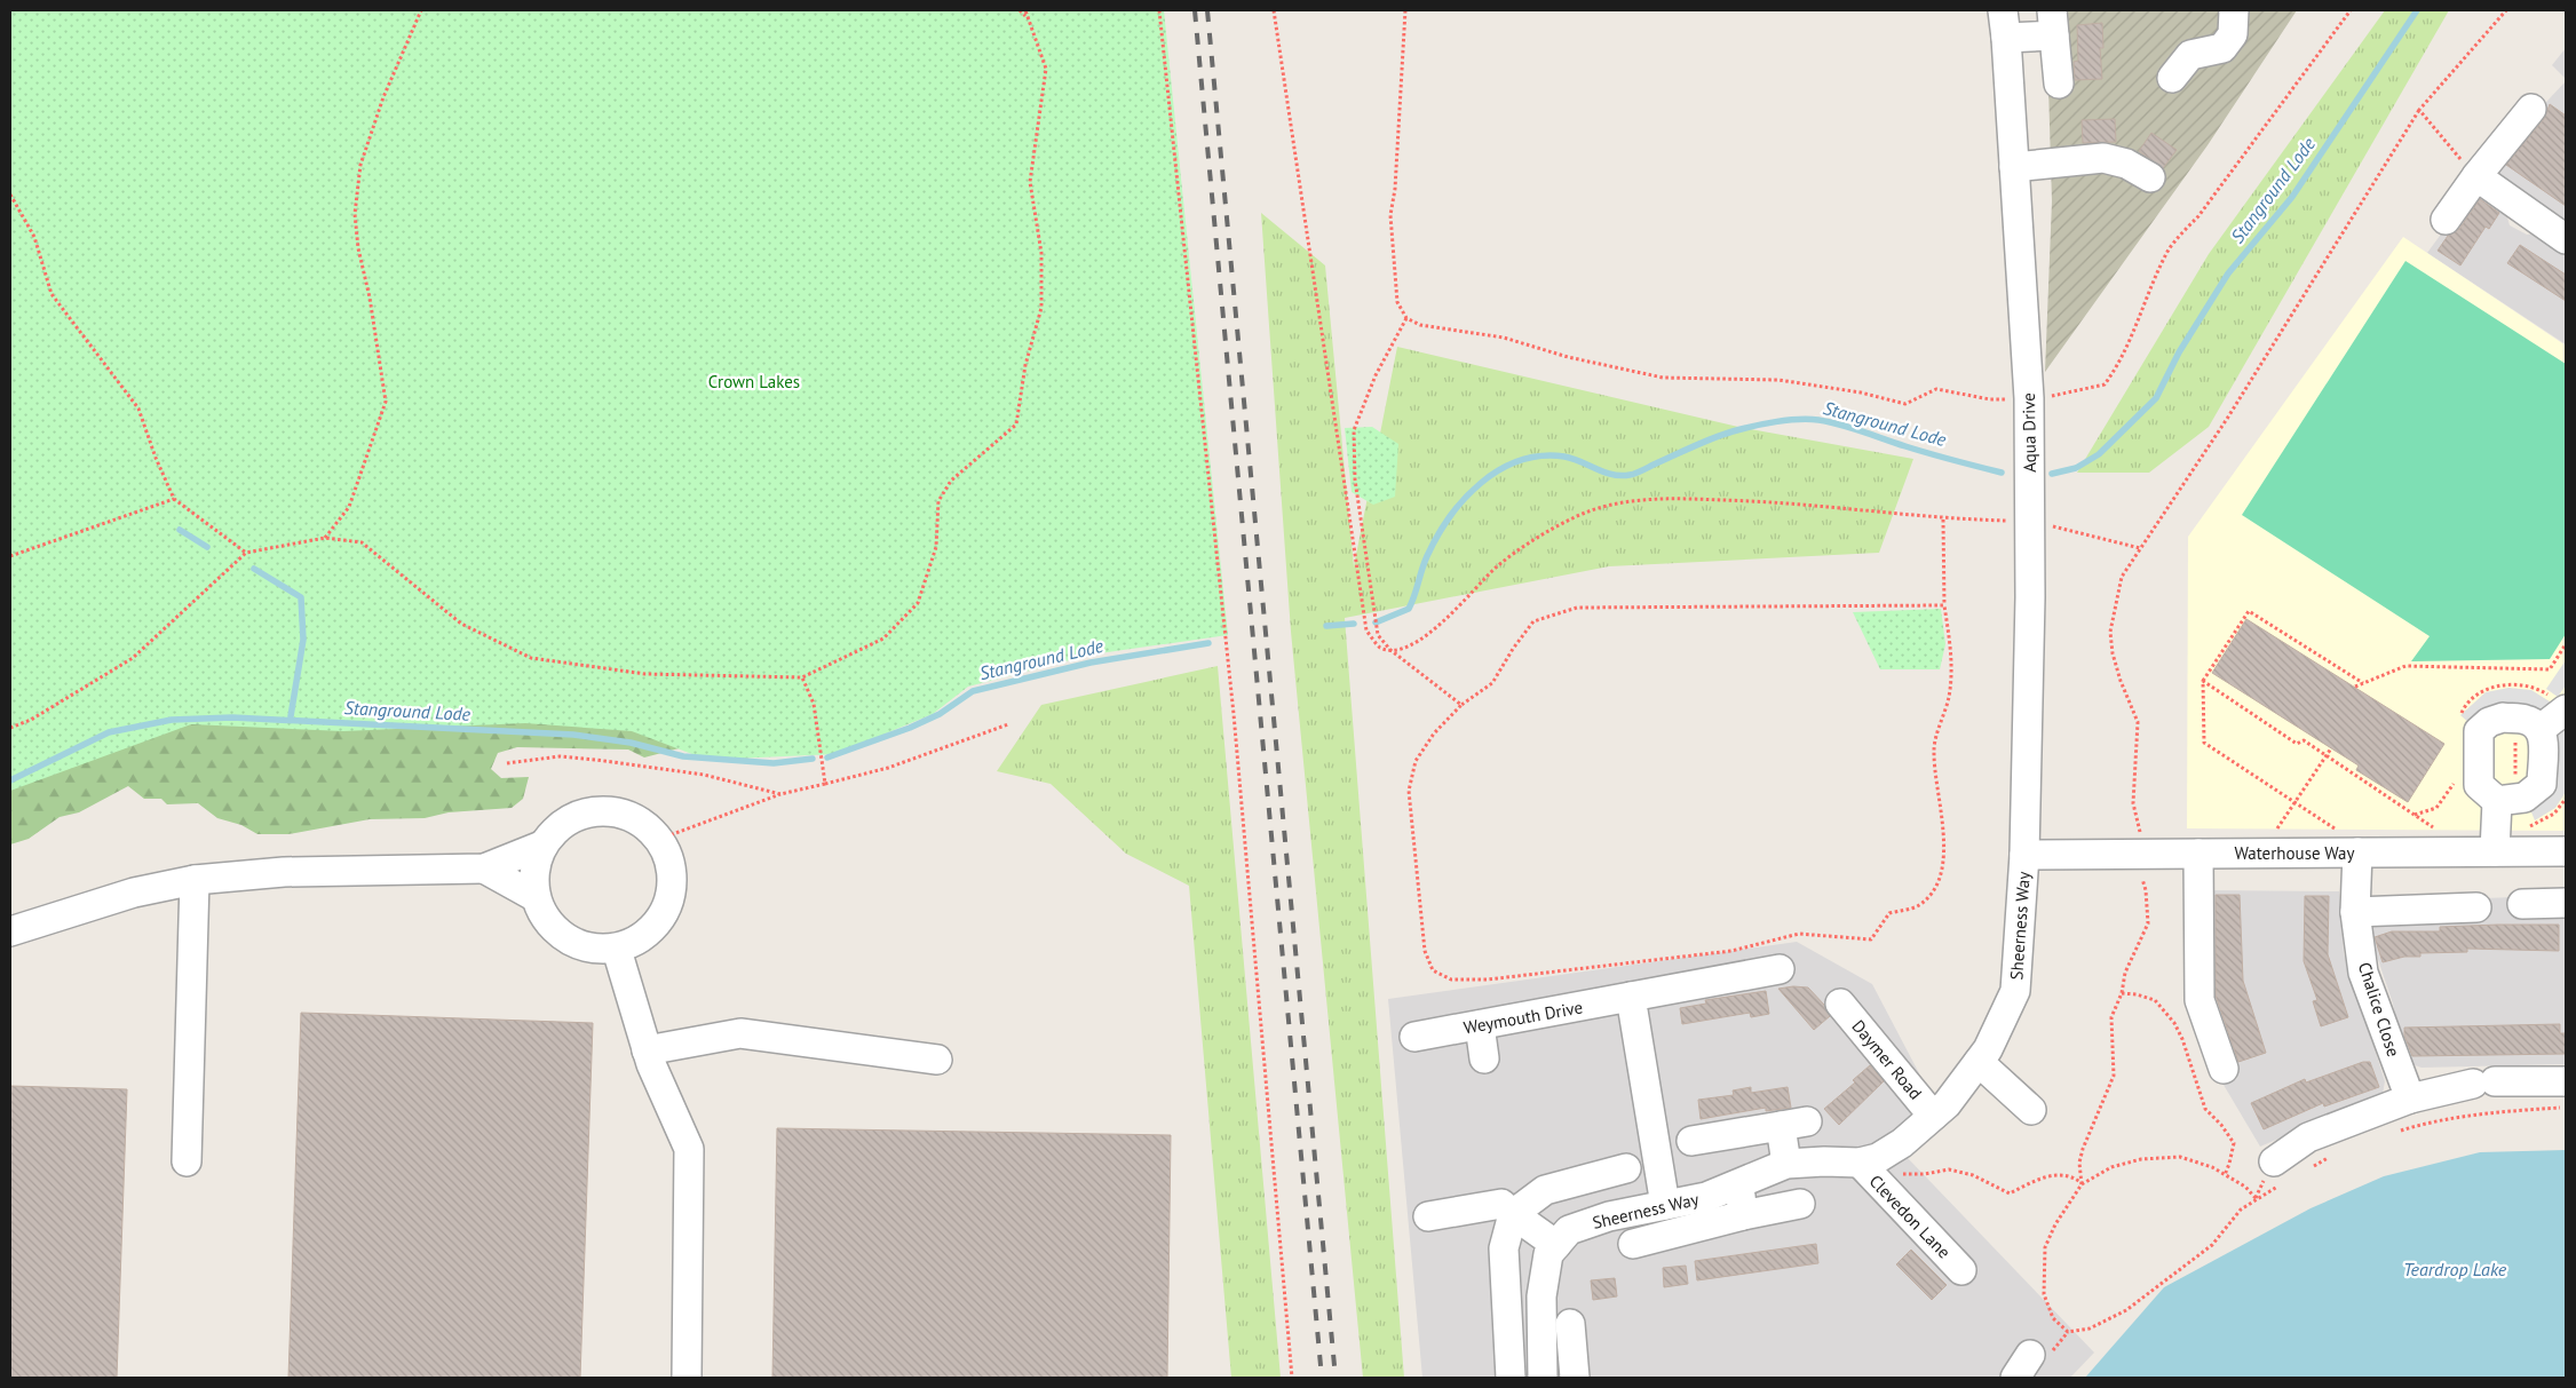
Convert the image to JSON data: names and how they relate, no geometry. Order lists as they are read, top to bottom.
{
  "streets": {
    "street": [
      "Aqua Drive",
      "Waterhouse Way",
      "Sheerness Way",
      "Chalice Close",
      "Weymouth Drive",
      "Daymer Road",
      "Clevedon Lane"
    ]
  },
  "crossings": [
    ["Aqua Drive", "Waterhouse Way"],
    ["Aqua Drive", "Sheerness Way"],
    ["Waterhouse Way", "Sheerness Way"],
    ["Waterhouse Way", "Chalice Close"],
    ["Sheerness Way", "Daymer Road"],
    ["Sheerness Way", "Clevedon Lane"]
  ],
  "water": ["Stanground Lode", "Teardrop Lake"],
  "parks": ["Crown Lakes"]
}
